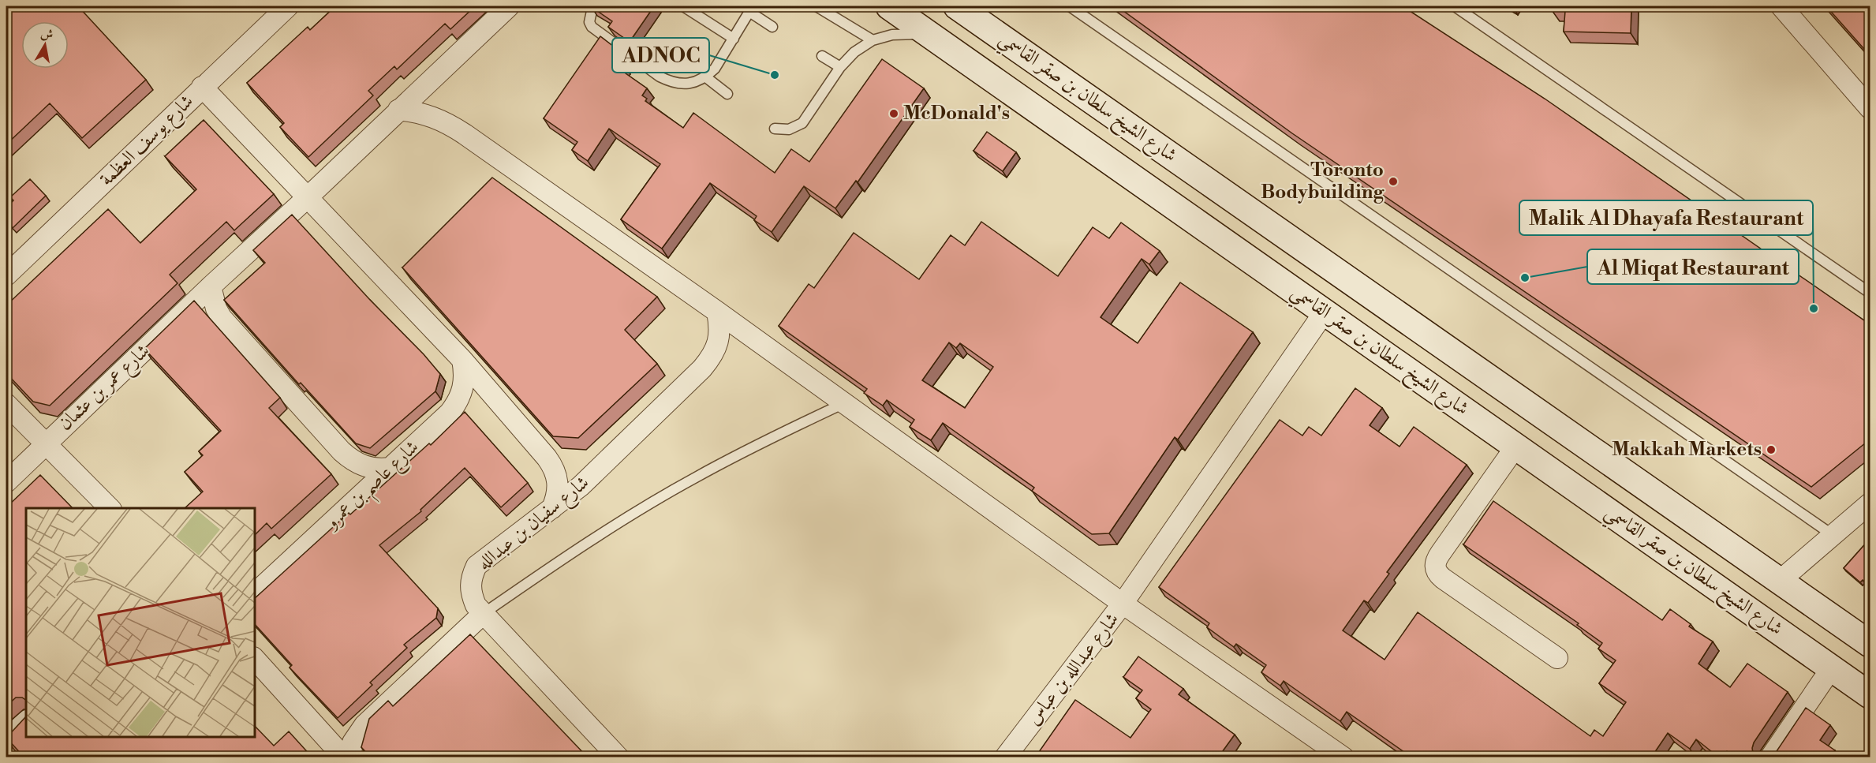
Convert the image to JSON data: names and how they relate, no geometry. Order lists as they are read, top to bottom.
{
  "streets": {
    "main road": ["شارع الشيخ سلطان بن صقر القاسمي"],
    "street": [
      "شارع يوسف العظمة",
      "شارع عمر بن عثمان",
      "شارع عاصم بن عمرو",
      "شارع سفيان بن عبدالله",
      "شارع عبدالله بن عباس"
    ]
  },
  "crossings": [
    ["شارع الشيخ سلطان بن صقر القاسمي", "شارع عبدالله بن عباس"]
  ],
  "places": [
    "ADNOC",
    "McDonald's",
    "Toronto Bodybuilding",
    "Al Miqat Restaurant",
    "Malik Al Dhayafa Restaurant",
    "Makkah Markets"
  ],
  "north": "top"
}
